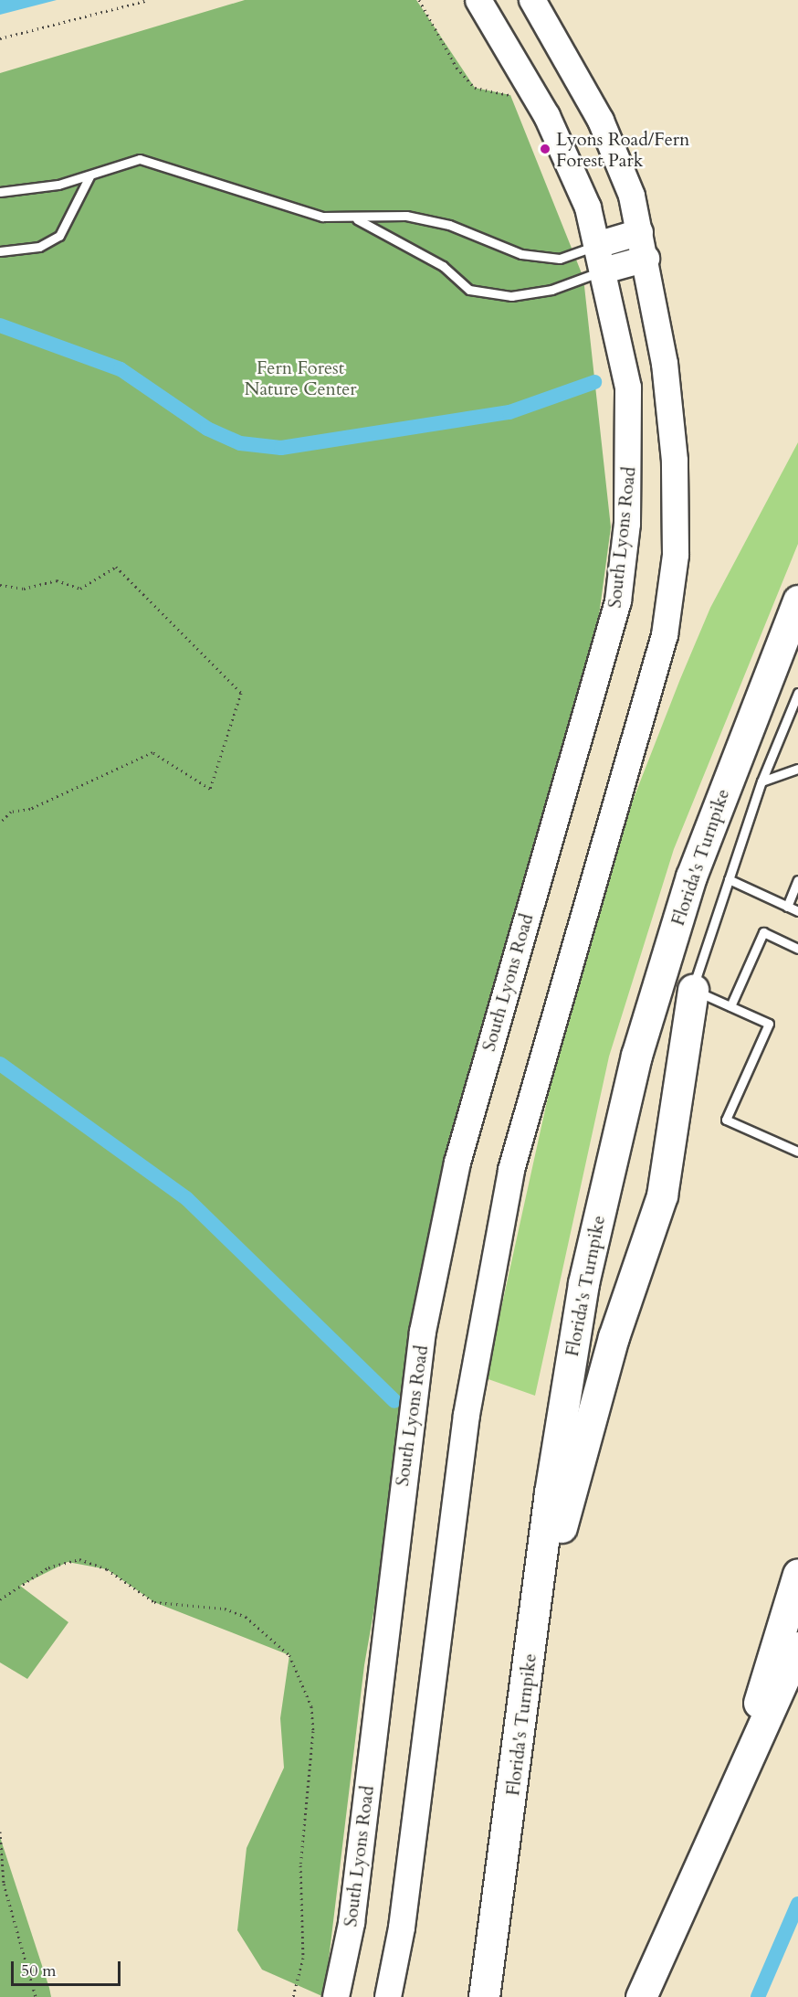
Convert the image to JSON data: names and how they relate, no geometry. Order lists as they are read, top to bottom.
{
  "streets": {
    "highway": ["Florida's Turnpike"],
    "main road": ["South Lyons Road"]
  },
  "parks": ["Fern Forest Nature Center"],
  "places": ["Lyons Road/Fern Forest Park"],
  "scale_bar": "50 m"
}
